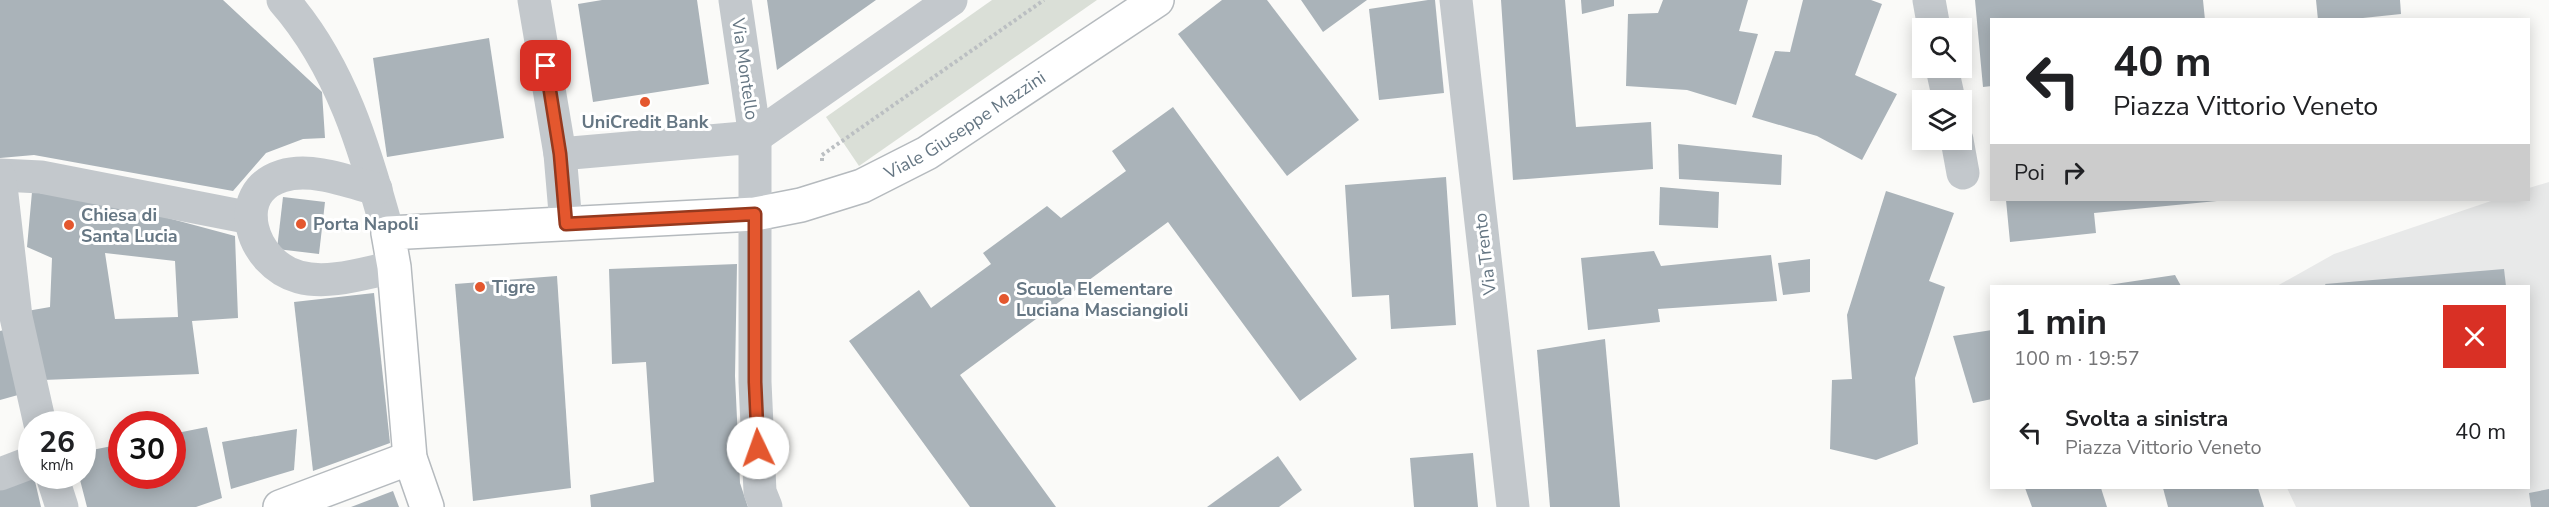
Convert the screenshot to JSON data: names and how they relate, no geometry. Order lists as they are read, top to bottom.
{
  "streets": {
    "main road": ["Viale Giuseppe Mazzini"],
    "street": ["Via Montello", "Via Trento"]
  },
  "crossings": [
    ["Via Montello", "Viale Giuseppe Mazzini"]
  ],
  "places": [
    "UniCredit Bank",
    "Porta Napoli",
    "Chiesa di Santa Lucia",
    "Tigre",
    "Scuola Elementare Luciana Masciangioli"
  ],
  "page": {
    "turn": ["40 m", "Piazza Vittorio Veneto"],
    "then": "Poi",
    "heading": ["1 min", "100 m · 19:57"],
    "list": [
      {
        "name": "Svolta a sinistra",
        "note": "Piazza Vittorio Veneto",
        "value": "40 m"
      }
    ],
    "speed": "26 km/h",
    "limit": "30"
  }
}
